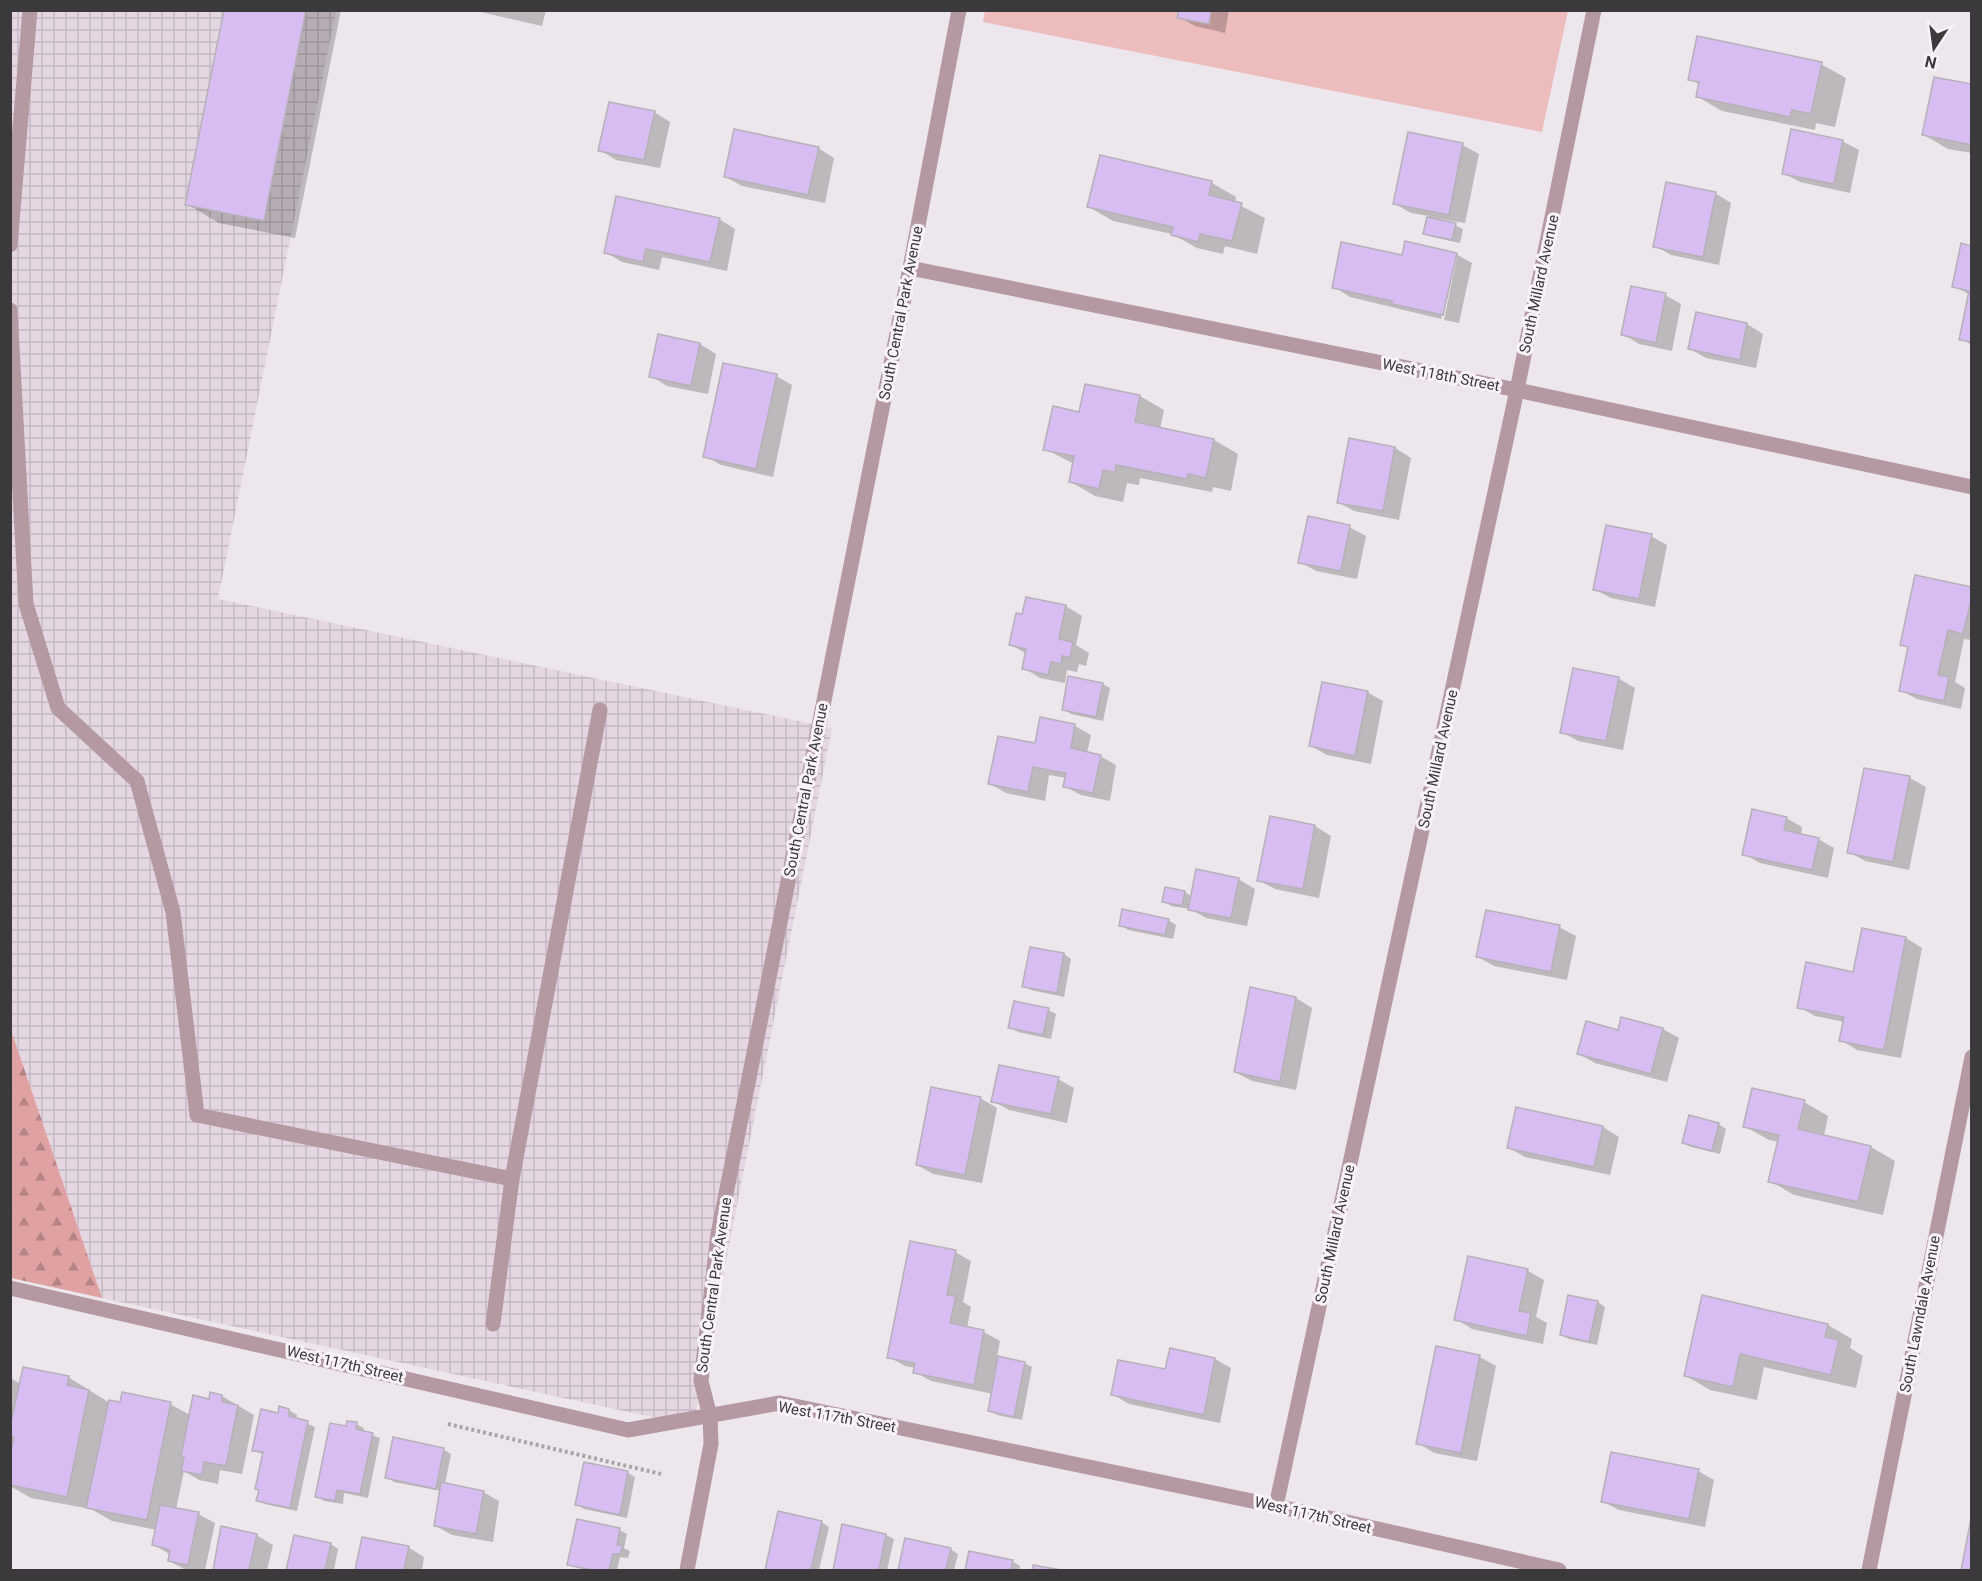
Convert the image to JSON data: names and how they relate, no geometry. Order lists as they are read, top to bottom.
{
  "streets": {
    "street": [
      "South Millard Avenue",
      "South Central Park Avenue",
      "West 118th Street",
      "South Lawndale Avenue",
      "West 117th Street"
    ]
  },
  "crossings": [
    ["South Millard Avenue", "West 118th Street"],
    ["South Millard Avenue", "West 117th Street"],
    ["South Central Park Avenue", "West 118th Street"],
    ["South Central Park Avenue", "West 117th Street"]
  ],
  "north": "bottom"
}
